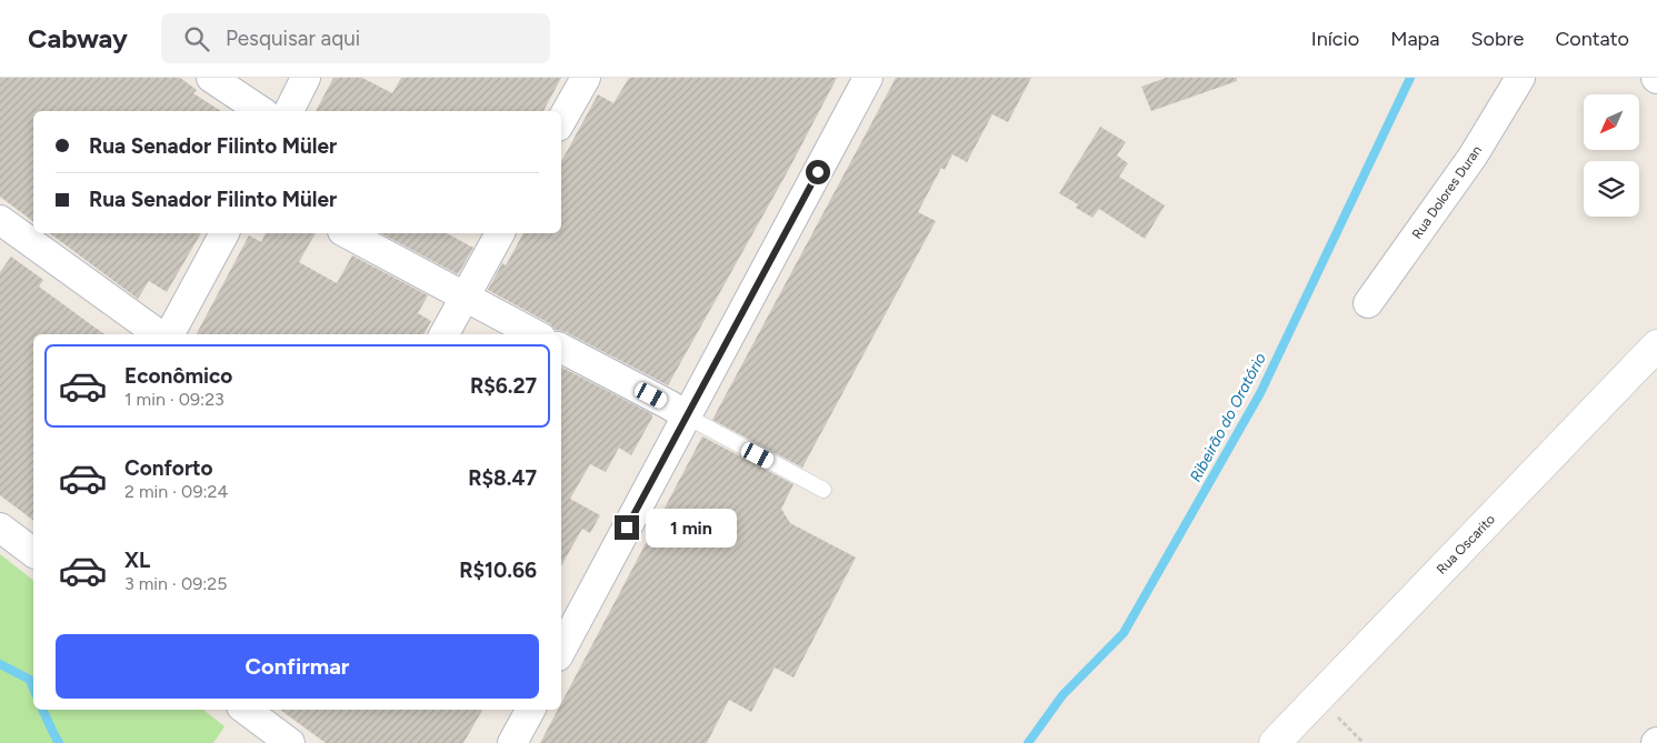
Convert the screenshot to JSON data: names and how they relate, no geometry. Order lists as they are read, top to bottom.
{
  "streets": {
    "main road": ["Rua Oscarito"],
    "street": ["Rua Dolores Duran"]
  },
  "water": ["Ribeirão do Oratório"],
  "north": "bottom left",
  "page": {
    "header": "Cabway",
    "search": "Pesquisar aqui",
    "nav": [
      "Início",
      "Mapa",
      "Sobre",
      "Contato"
    ],
    "banner": ["Rua Senador Filinto Müler", "Rua Senador Filinto Müler"],
    "list": [
      {
        "name": "Econômico",
        "note": "1 min · 09:23",
        "value": "R$6.27"
      },
      {
        "name": "Conforto",
        "note": "2 min · 09:24",
        "value": "R$8.47"
      },
      {
        "name": "XL",
        "note": "3 min · 09:25",
        "value": "R$10.66"
      }
    ],
    "bubble": "1 min",
    "buttons": "Confirmar"
  }
}
